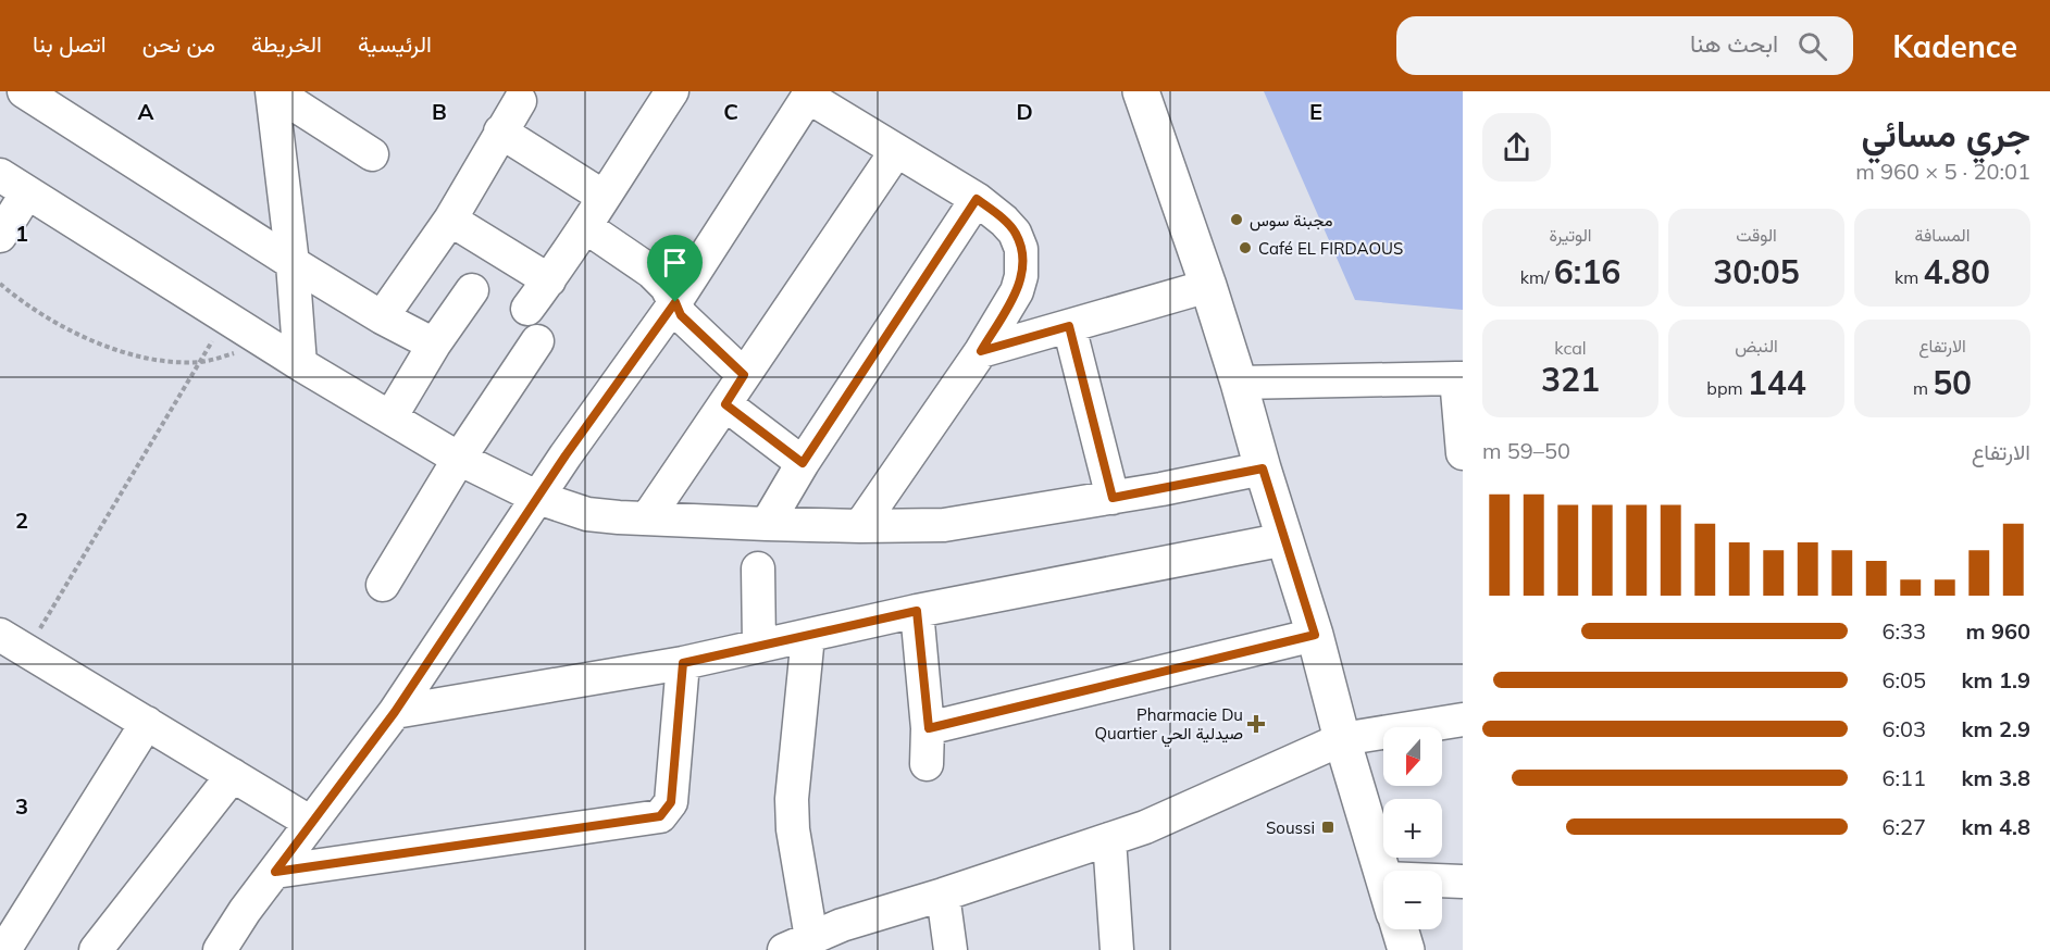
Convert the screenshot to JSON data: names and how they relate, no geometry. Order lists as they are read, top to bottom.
{
  "places": {
    "other": ["مجبنة سوس", "Café EL FIRDAOUS"],
    "health": ["Pharmacie Du Quartier صيدلية الحي"],
    "transit": ["Soussi"]
  },
  "north": "bottom",
  "page": {
    "header": "Kadence",
    "search": "ابحث هنا",
    "nav": [
      "الرئيسية",
      "الخريطة",
      "من نحن",
      "اتصل بنا"
    ],
    "heading": ["جري مسائي", "20:01 · 5 × 960 m"],
    "stats": [
      ["المسافة", "4.80 km"],
      ["الوقت", "30:05"],
      ["الوتيرة", "6:16 /km"],
      ["الارتفاع", "50 m"],
      ["النبض", "144 bpm"],
      ["kcal", "321"]
    ],
    "chart": ["الارتفاع", "50–59 m"],
    "list": [
      {
        "name": "960 m",
        "note": "6:33"
      },
      {
        "name": "1.9 km",
        "note": "6:05"
      },
      {
        "name": "2.9 km",
        "note": "6:03"
      },
      {
        "name": "3.8 km",
        "note": "6:11"
      },
      {
        "name": "4.8 km",
        "note": "6:27"
      }
    ],
    "map_buttons": ["+", "−"]
  },
  "grid": {
    "columns": [
      "A",
      "B",
      "C",
      "D",
      "E"
    ],
    "rows": ["1", "2", "3"]
  }
}
